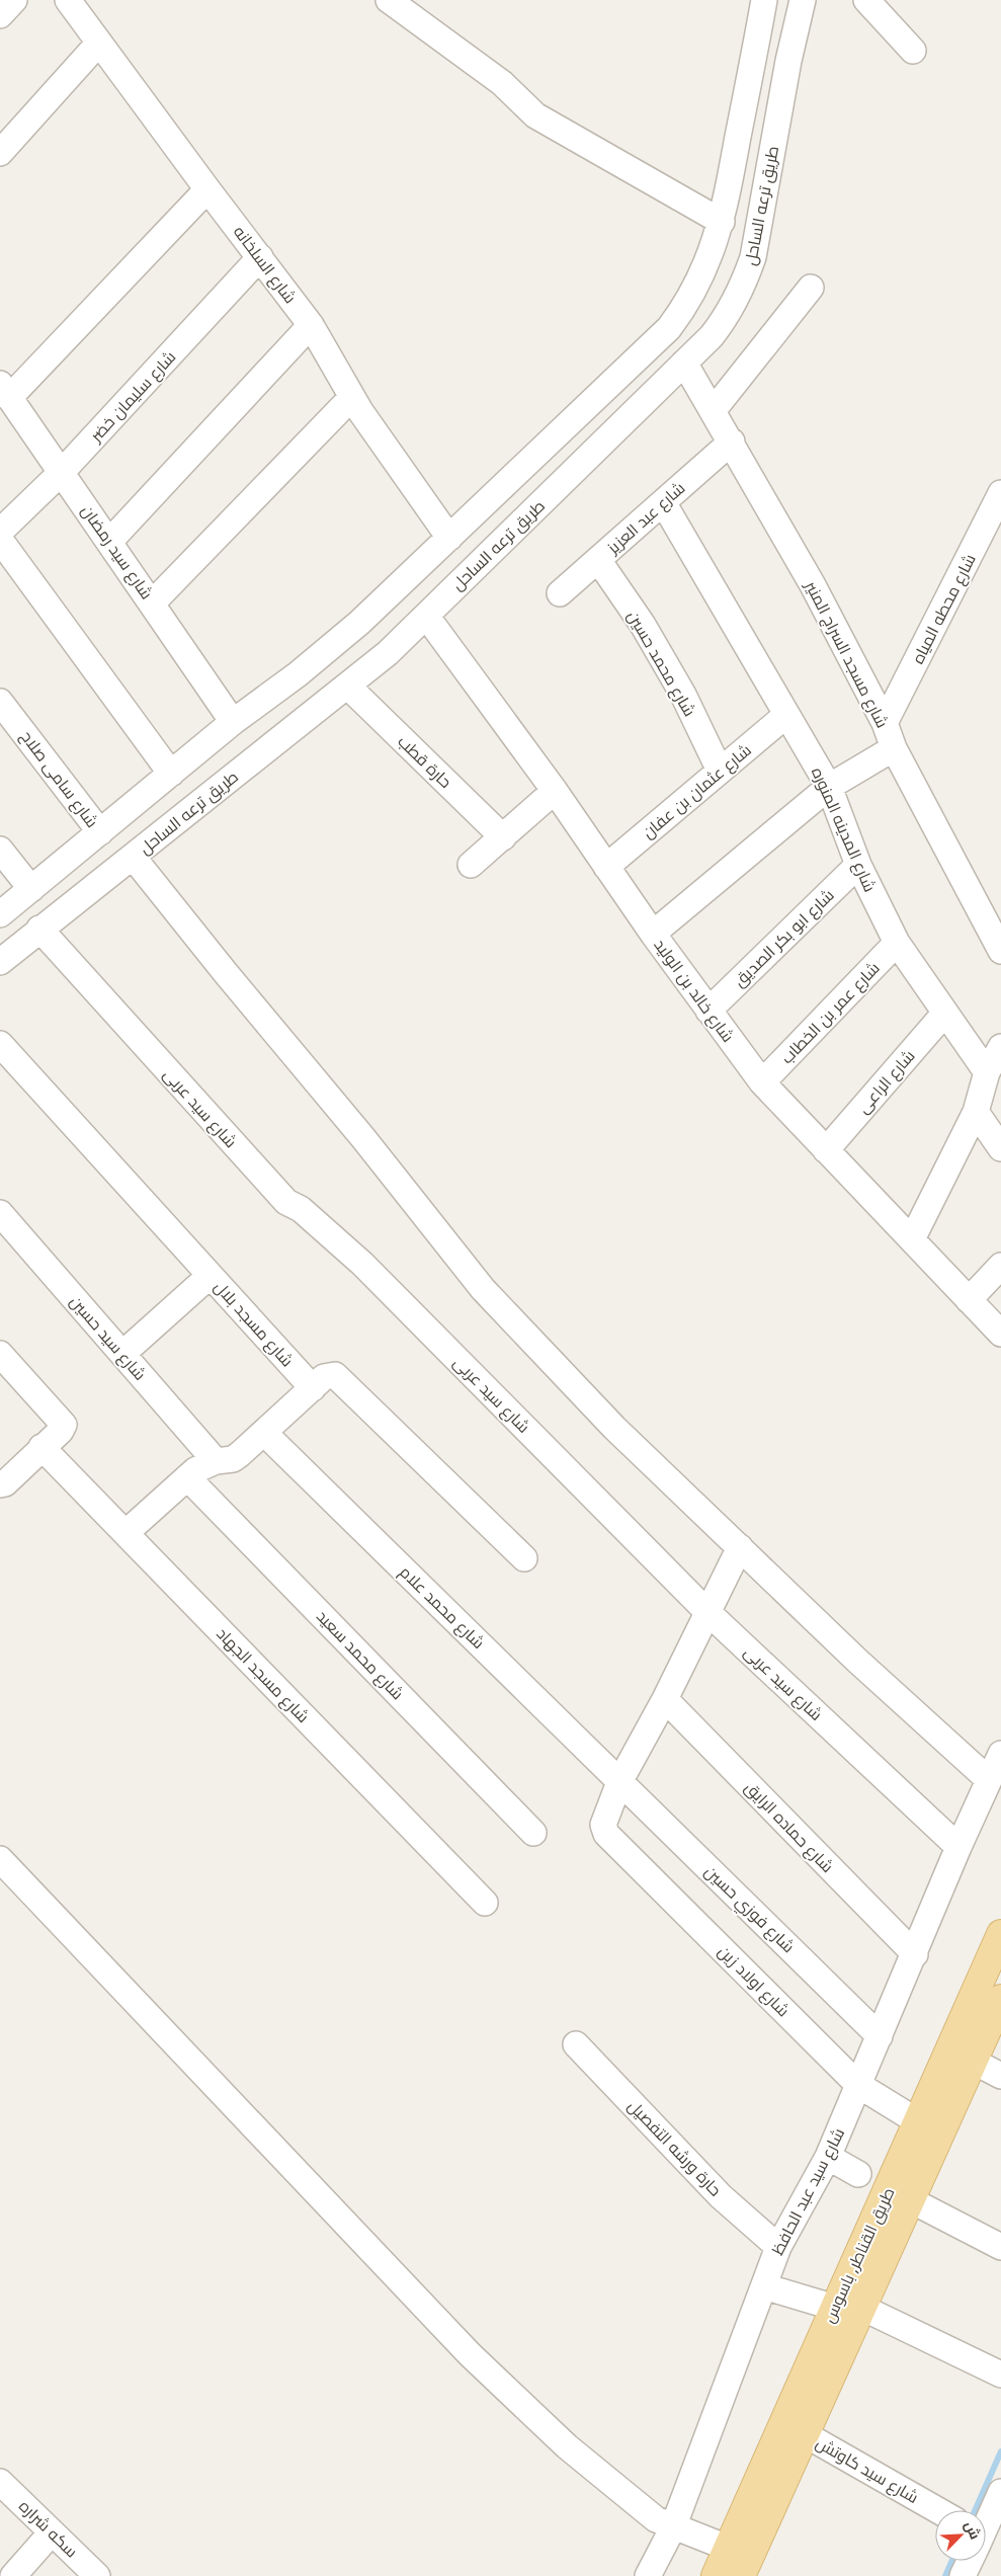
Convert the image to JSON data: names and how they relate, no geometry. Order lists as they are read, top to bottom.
{
  "streets": {
    "main road": ["طريق القناطر, باسوس"],
    "street": [
      "طريق ترعه الساحل",
      "شارع السلخانه",
      "شارع سليمان خضر",
      "شارع عبد العزيز",
      "شارع سيد رمضان",
      "شارع محطه المياه",
      "شارع مسجد السراج المنير",
      "شارع محمد حسين",
      "حارة قطب",
      "شارع سامى صلاح",
      "شارع عثمان بن عفان",
      "شارع المدينه المنوره",
      "شارع ابو بكر الصديق",
      "شارع خالد بن الوليد",
      "شارع عمر بن الخطاب",
      "شارع الراعى",
      "شارع سيد عربى",
      "شارع مسجد بلال",
      "شارع سيد حسين",
      "شارع محمد علام",
      "شارع محمد سعيد",
      "شارع مسجد الجهاد",
      "شارع حماده الرايق",
      "شارع فوزي حسين",
      "شارع اولاد زين",
      "حارة ورشه التفصيل",
      "شارع سيد عبد الحافظ",
      "شارع سيد كاوتش",
      "سكه شراره"
    ]
  },
  "crossings": [
    ["طريق ترعه الساحل", "شارع مسجد السراج المنير"],
    ["طريق ترعه الساحل", "حارة قطب"],
    ["طريق ترعه الساحل", "شارع خالد بن الوليد"],
    ["طريق ترعه الساحل", "شارع سيد عربى"],
    ["شارع السلخانه", "شارع سليمان خضر"],
    ["شارع سليمان خضر", "شارع سيد رمضان"],
    ["شارع عبد العزيز", "شارع مسجد السراج المنير"],
    ["شارع عبد العزيز", "شارع محمد حسين"],
    ["شارع عبد العزيز", "شارع المدينه المنوره"],
    ["شارع محطه المياه", "شارع مسجد السراج المنير"],
    ["شارع محمد حسين", "شارع عثمان بن عفان"],
    ["شارع عثمان بن عفان", "شارع المدينه المنوره"],
    ["شارع عثمان بن عفان", "شارع خالد بن الوليد"],
    ["شارع المدينه المنوره", "شارع ابو بكر الصديق"],
    ["شارع المدينه المنوره", "شارع عمر بن الخطاب"],
    ["شارع المدينه المنوره", "شارع الراعى"],
    ["شارع ابو بكر الصديق", "شارع خالد بن الوليد"],
    ["شارع خالد بن الوليد", "شارع عمر بن الخطاب"],
    ["شارع خالد بن الوليد", "شارع الراعى"],
    ["شارع سيد عربى", "شارع سيد عبد الحافظ"],
    ["شارع محمد علام", "شارع فوزي حسين"],
    ["شارع محمد علام", "شارع اولاد زين"],
    ["شارع حماده الرايق", "شارع سيد عبد الحافظ"],
    ["شارع فوزي حسين", "شارع اولاد زين"],
    ["شارع فوزي حسين", "شارع سيد عبد الحافظ"],
    ["شارع اولاد زين", "شارع سيد عبد الحافظ"],
    ["شارع اولاد زين", "طريق القناطر, باسوس"],
    ["حارة ورشه التفصيل", "شارع سيد عبد الحافظ"],
    ["طريق القناطر, باسوس", "شارع سيد كاوتش"]
  ],
  "north": "top right"
}
